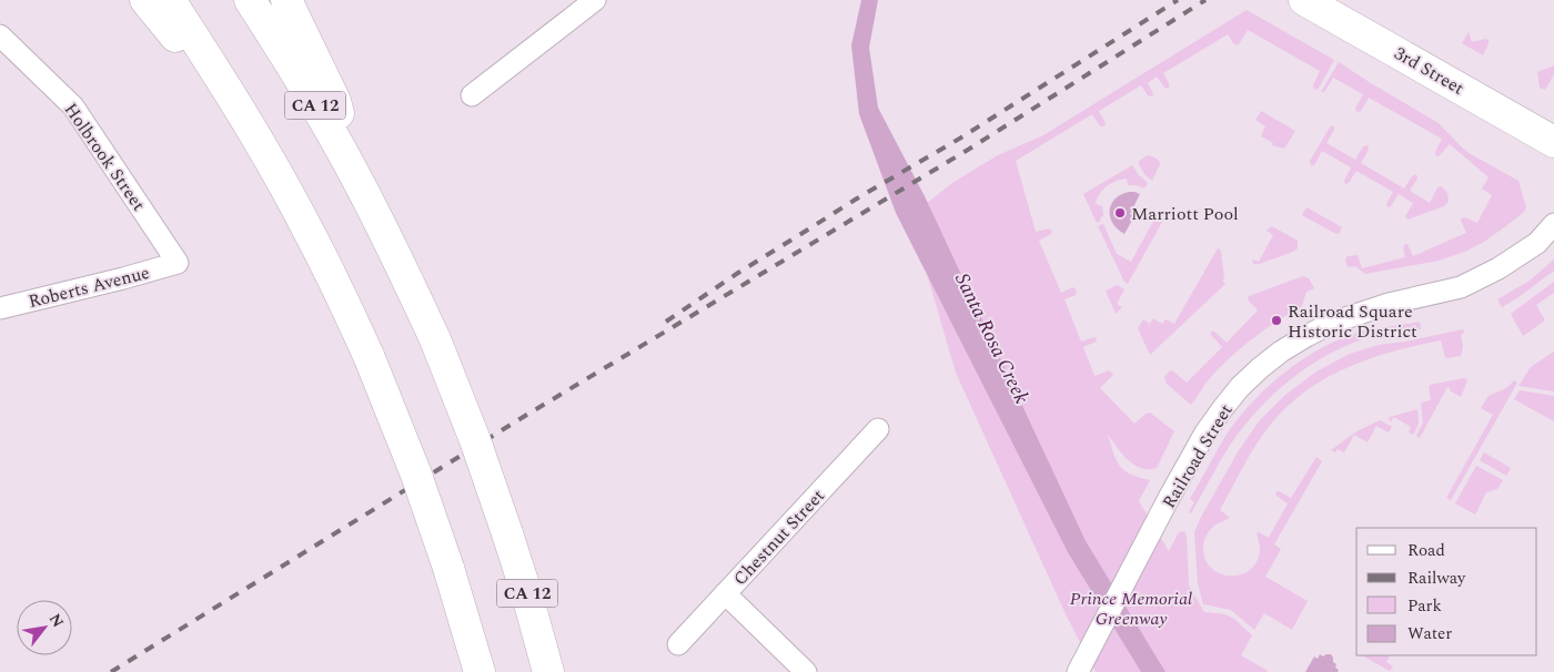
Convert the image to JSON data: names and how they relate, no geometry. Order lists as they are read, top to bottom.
{
  "streets": {
    "main road": ["3rd Street", "CA 12"],
    "street": [
      "Holbrook Street",
      "Roberts Avenue",
      "Railroad Street",
      "Chestnut Street"
    ]
  },
  "crossings": [
    ["Holbrook Street", "Roberts Avenue"]
  ],
  "water": ["Santa Rosa Creek"],
  "parks": ["Prince Memorial Greenway"],
  "places": ["Marriott Pool", "Railroad Square Historic District"],
  "legend": [
    "Road",
    "Railway",
    "Park",
    "Water"
  ],
  "north": "top right"
}
